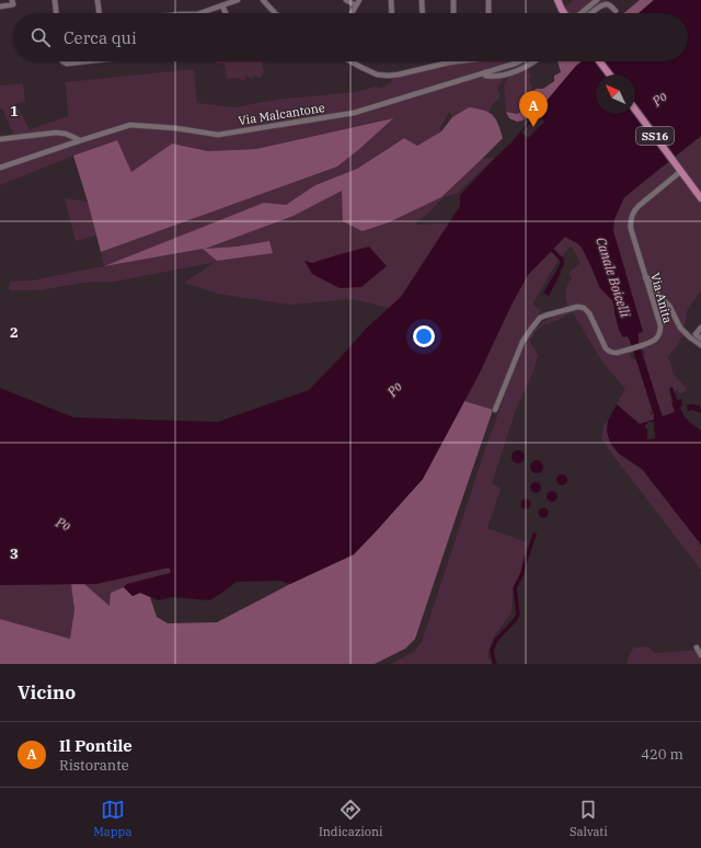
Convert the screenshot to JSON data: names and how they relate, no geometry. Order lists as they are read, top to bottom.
{
  "streets": {
    "main road": ["SS16"],
    "street": ["Via Malcantone", "Via Anita"]
  },
  "crossings": [
    ["SS16", "Via Anita"]
  ],
  "water": ["Po", "Canale Boicelli"],
  "north": "top left",
  "page": {
    "search": "Cerca qui",
    "pins": "A",
    "heading": "Vicino",
    "list": [
      {
        "mark": "A",
        "name": "Il Pontile",
        "note": "Ristorante",
        "value": "420 m"
      }
    ],
    "nav": ["Mappa", "Indicazioni", "Salvati"]
  },
  "grid": {
    "rows": ["1", "2", "3"]
  }
}
